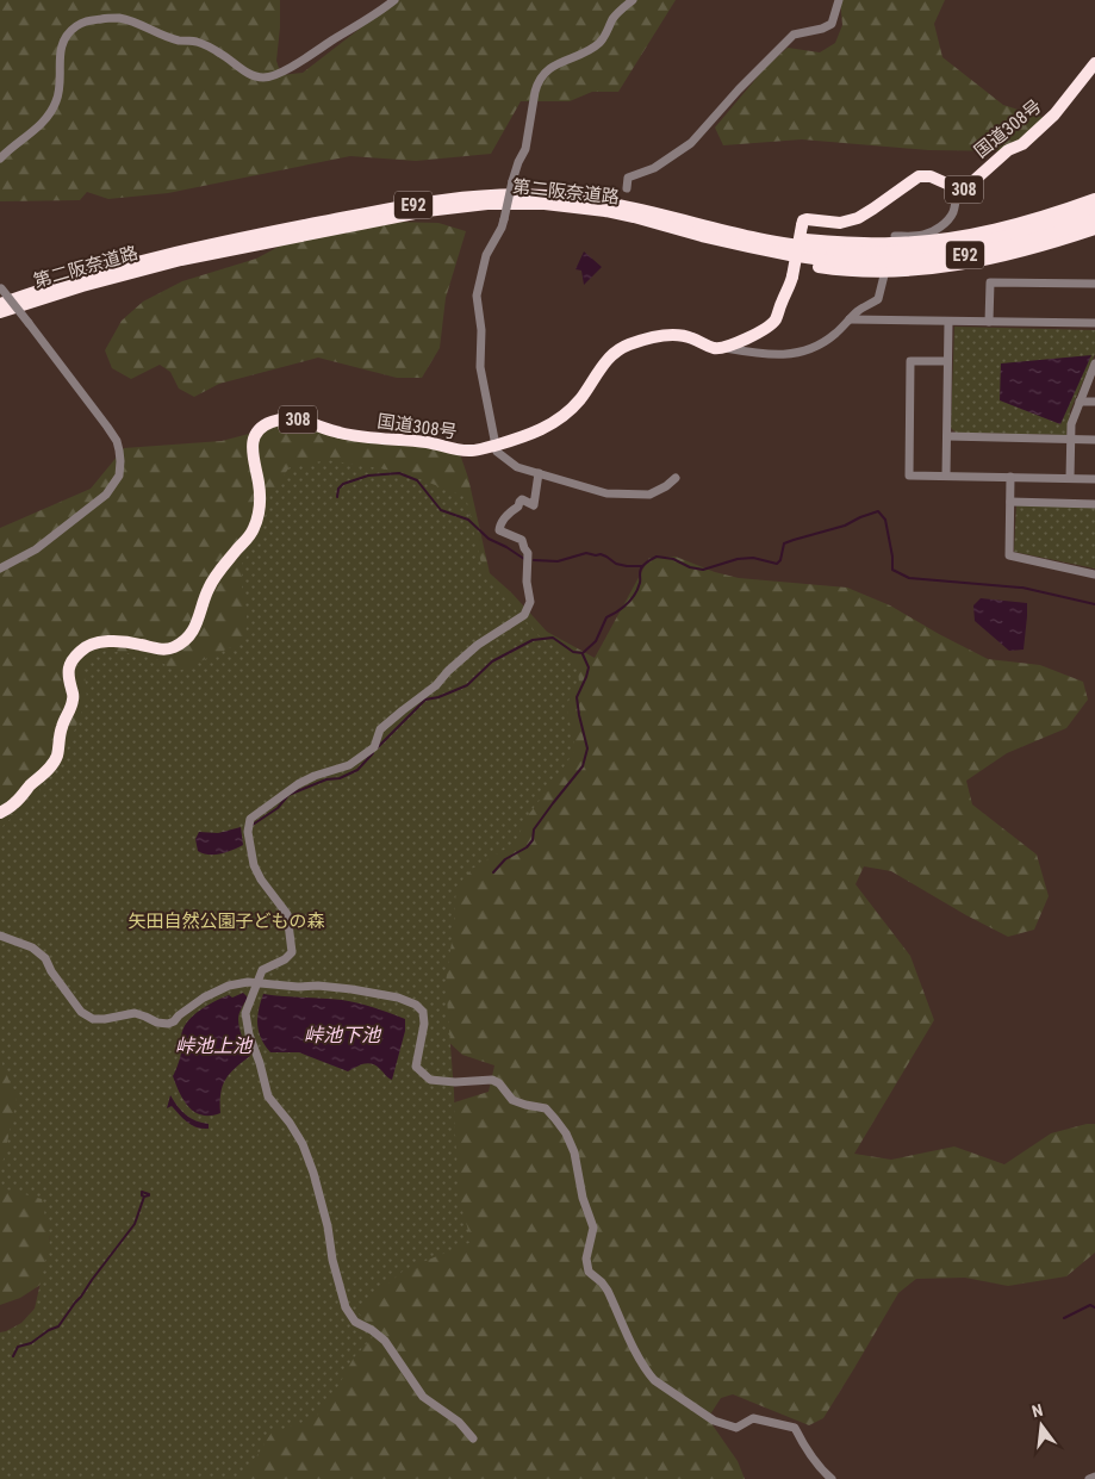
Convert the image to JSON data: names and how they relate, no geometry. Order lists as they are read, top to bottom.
{
  "streets": {
    "highway": [
      "国道308号",
      "308",
      "第二阪奈道路",
      "E92"
    ]
  },
  "crossings": [
    ["国道308号", "308"]
  ],
  "water": ["峠池下池", "峠池上池"],
  "parks": ["矢田自然公園子どもの森"],
  "north": "top"
}
